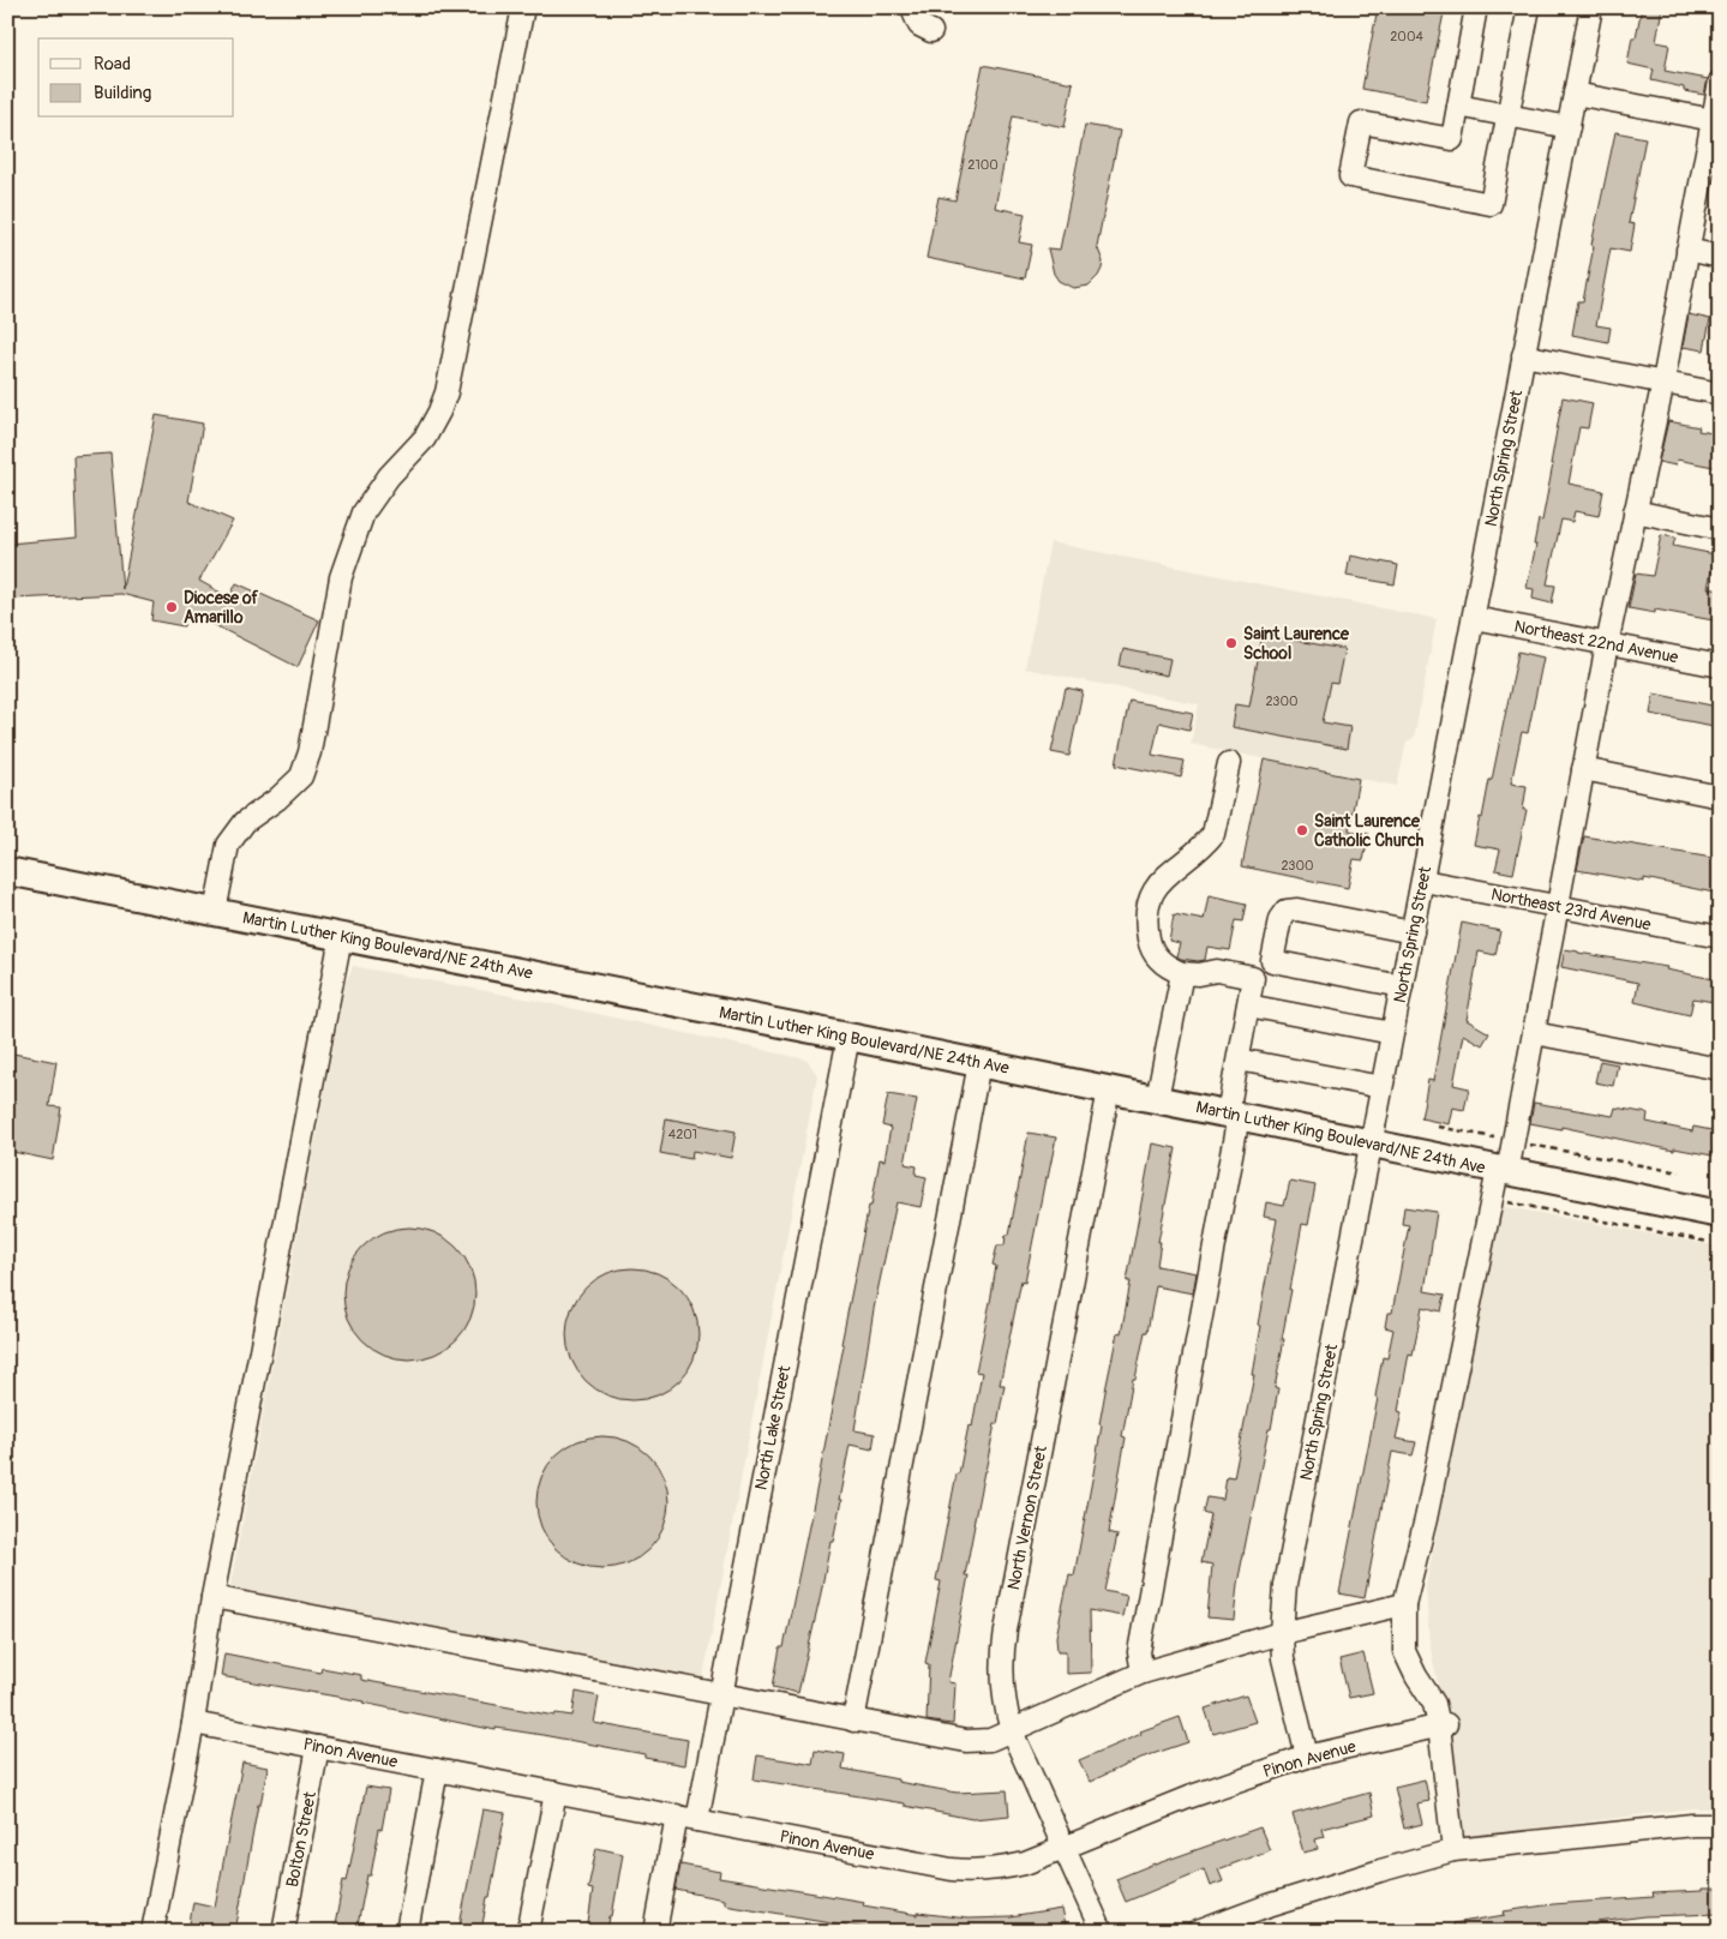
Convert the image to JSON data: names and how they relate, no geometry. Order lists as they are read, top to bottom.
{
  "streets": {
    "main road": ["Martin Luther King Boulevard/NE 24th Ave"],
    "street": [
      "North Spring Street",
      "Northeast 22nd Avenue",
      "Northeast 23rd Avenue",
      "North Lake Street",
      "North Vernon Street",
      "Pinon Avenue",
      "Bolton Street"
    ]
  },
  "crossings": [
    ["North Spring Street", "Northeast 22nd Avenue"],
    ["North Spring Street", "Northeast 23rd Avenue"],
    ["North Spring Street", "Martin Luther King Boulevard/NE 24th Ave"],
    ["North Spring Street", "Pinon Avenue"],
    ["Martin Luther King Boulevard/NE 24th Ave", "North Lake Street"],
    ["Martin Luther King Boulevard/NE 24th Ave", "North Vernon Street"],
    ["North Lake Street", "Pinon Avenue"],
    ["North Vernon Street", "Pinon Avenue"],
    ["Pinon Avenue", "Bolton Street"]
  ],
  "places": ["Diocese of Amarillo", "Saint Laurence School", "Saint Laurence Catholic Church"],
  "house_numbers": [
    "2004",
    "2100",
    "2300",
    "2300",
    "4201"
  ],
  "legend": ["Road", "Building"]
}
